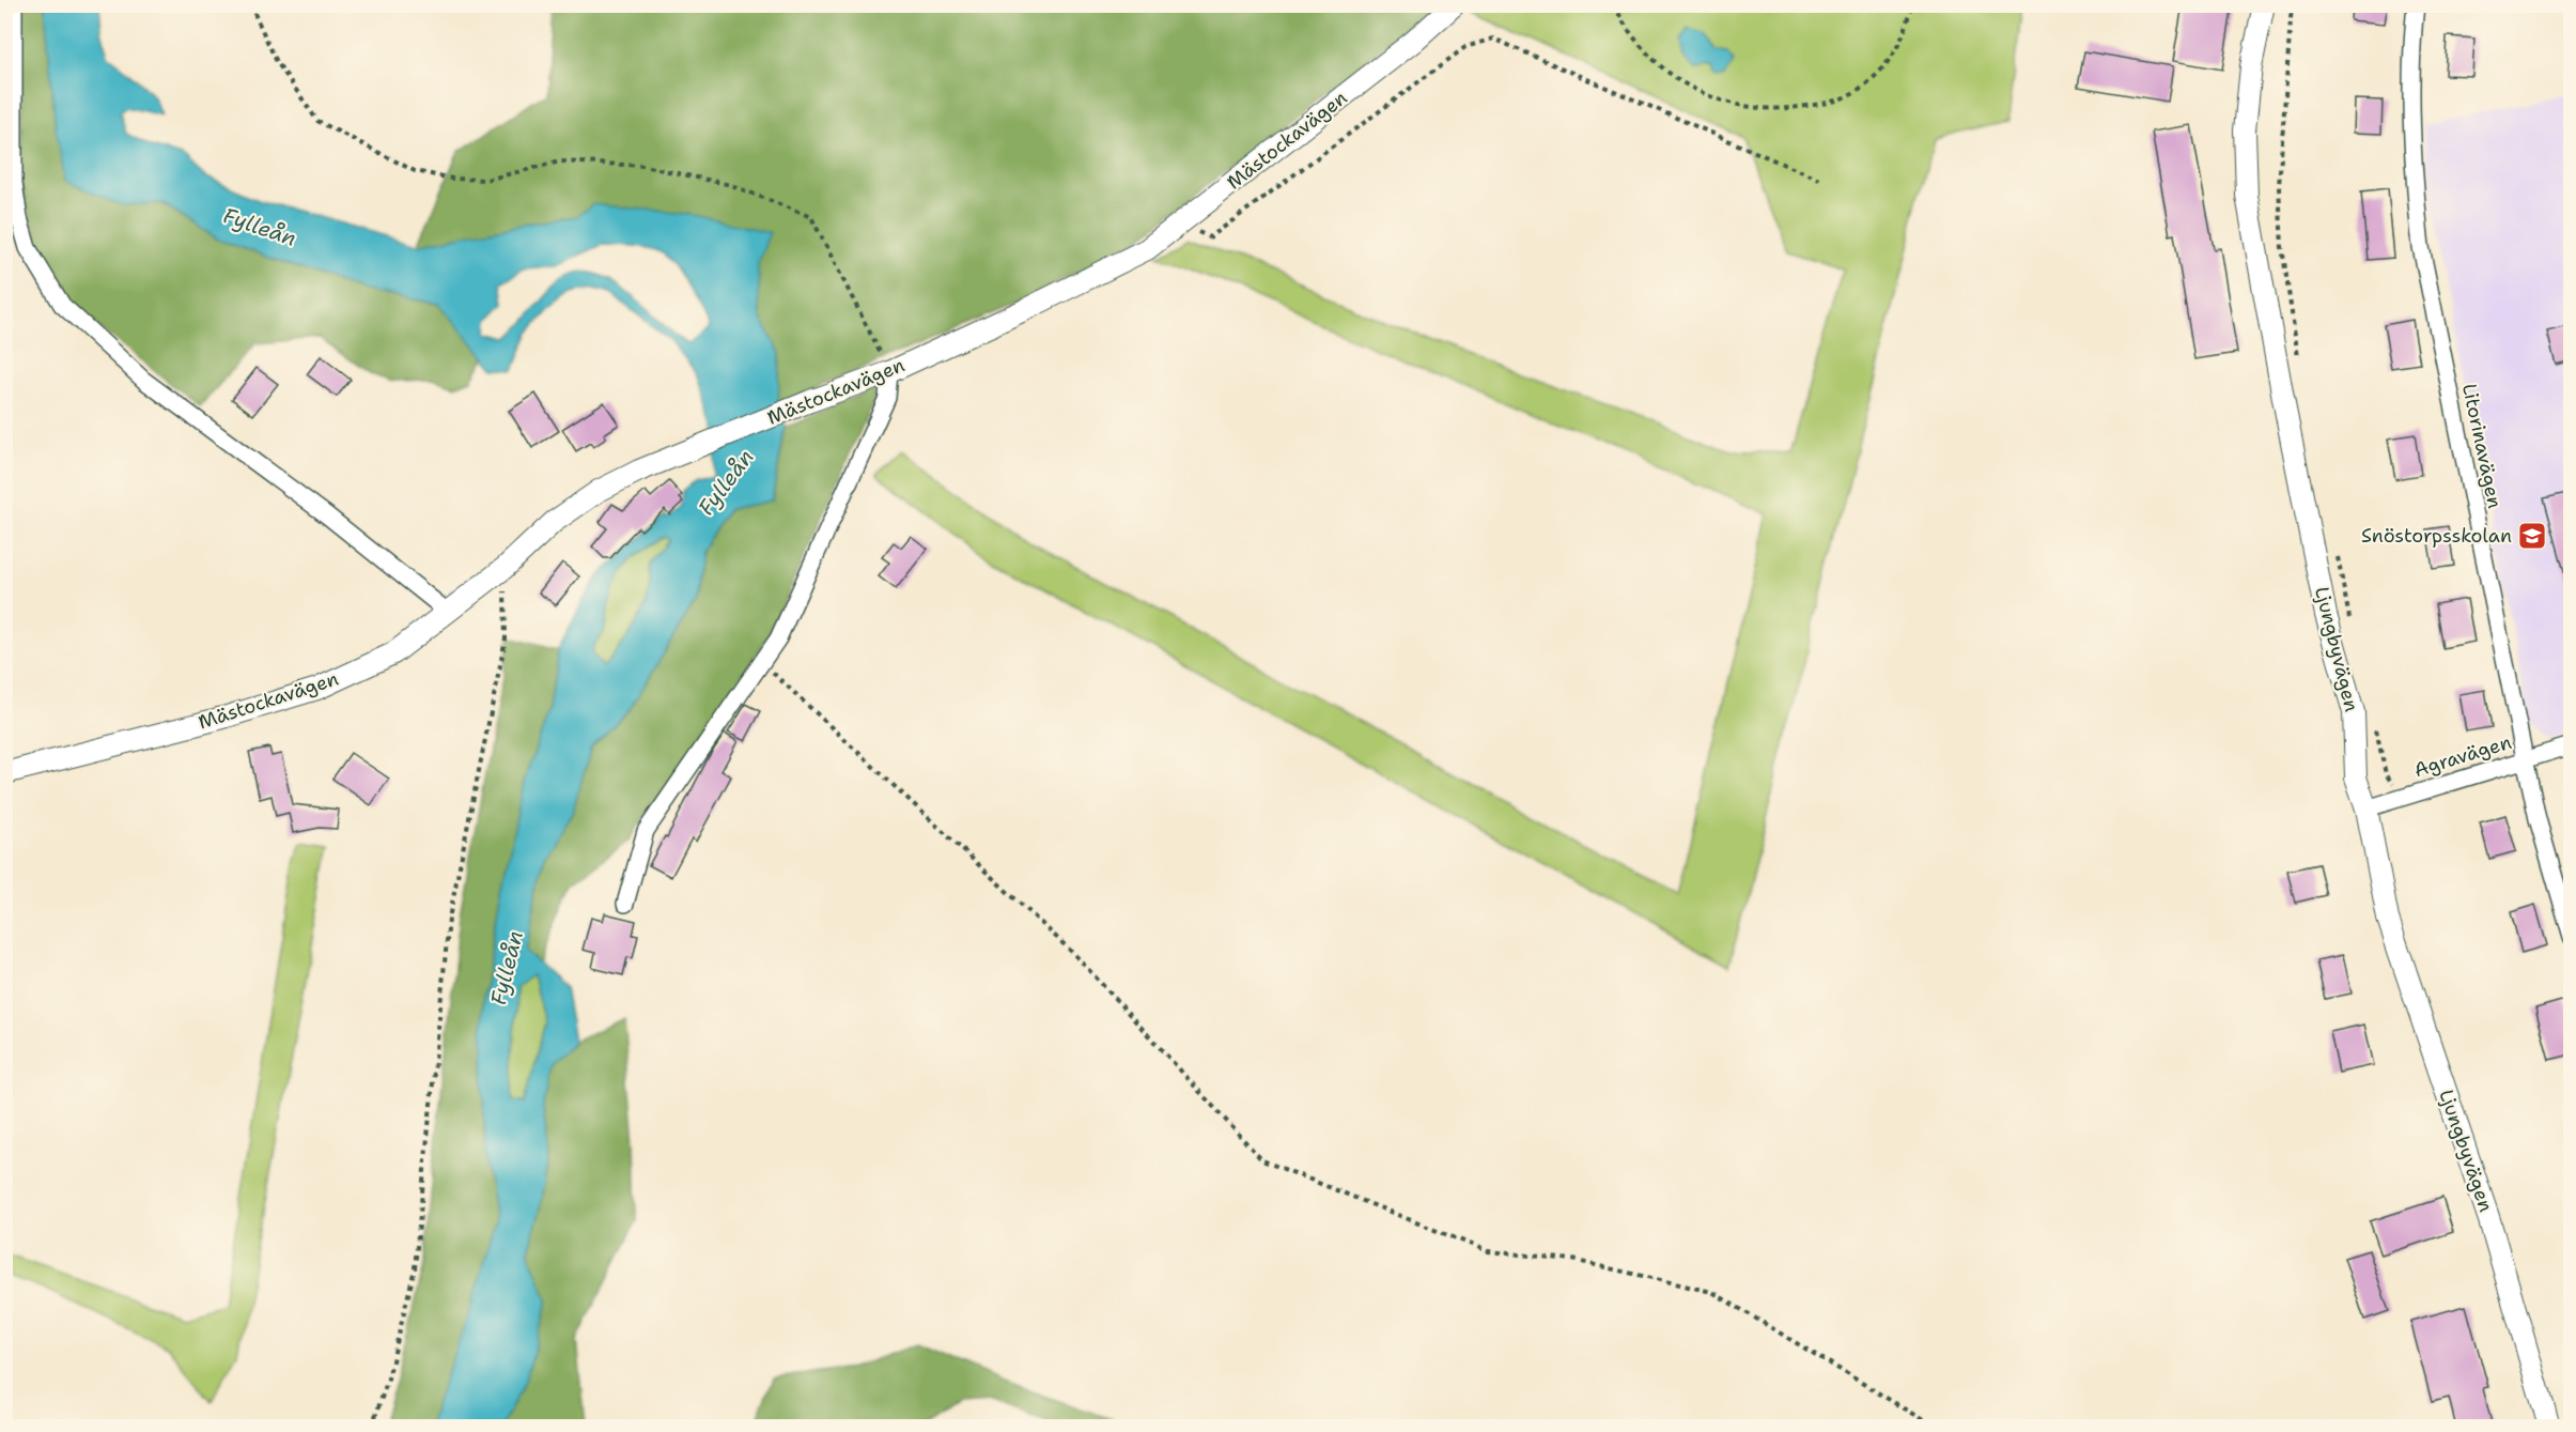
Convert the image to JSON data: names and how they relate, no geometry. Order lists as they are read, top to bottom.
{
  "streets": {
    "street": [
      "Mästockavägen",
      "Litorinavägen",
      "Ljungbyvägen",
      "Agravägen"
    ]
  },
  "crossings": [
    ["Litorinavägen", "Agravägen"],
    ["Ljungbyvägen", "Agravägen"]
  ],
  "water": ["Fylleån"],
  "places": {
    "school or university": ["Snöstorpsskolan"]
  }
}
